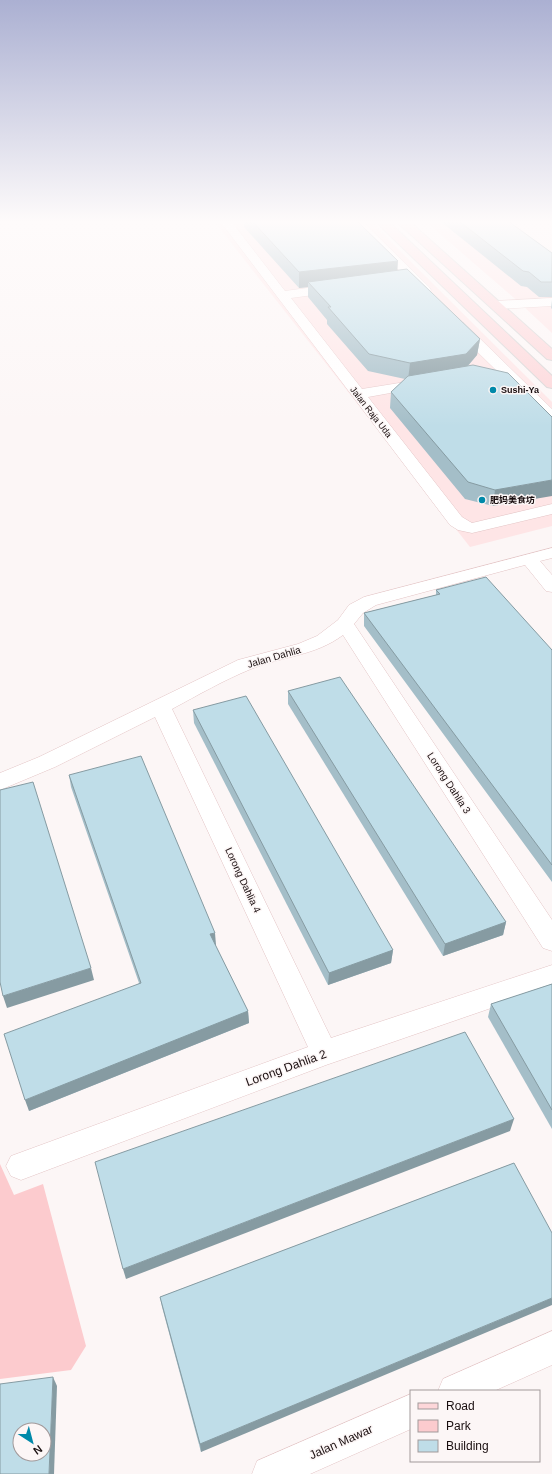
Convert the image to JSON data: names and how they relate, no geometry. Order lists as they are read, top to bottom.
{
  "streets": {
    "street": [
      "Jalan Raja Uda",
      "Jalan Dahlia",
      "Lorong Dahlia 3",
      "Lorong Dahlia 4",
      "Lorong Dahlia 2",
      "Jalan Mawar"
    ]
  },
  "crossings": [
    ["Jalan Dahlia", "Lorong Dahlia 3"],
    ["Jalan Dahlia", "Lorong Dahlia 4"],
    ["Lorong Dahlia 4", "Lorong Dahlia 2"]
  ],
  "places": ["Sushi-Ya", "肥妈美食坊"],
  "legend": ["Road", "Park", "Building"],
  "north": "bottom right"
}
